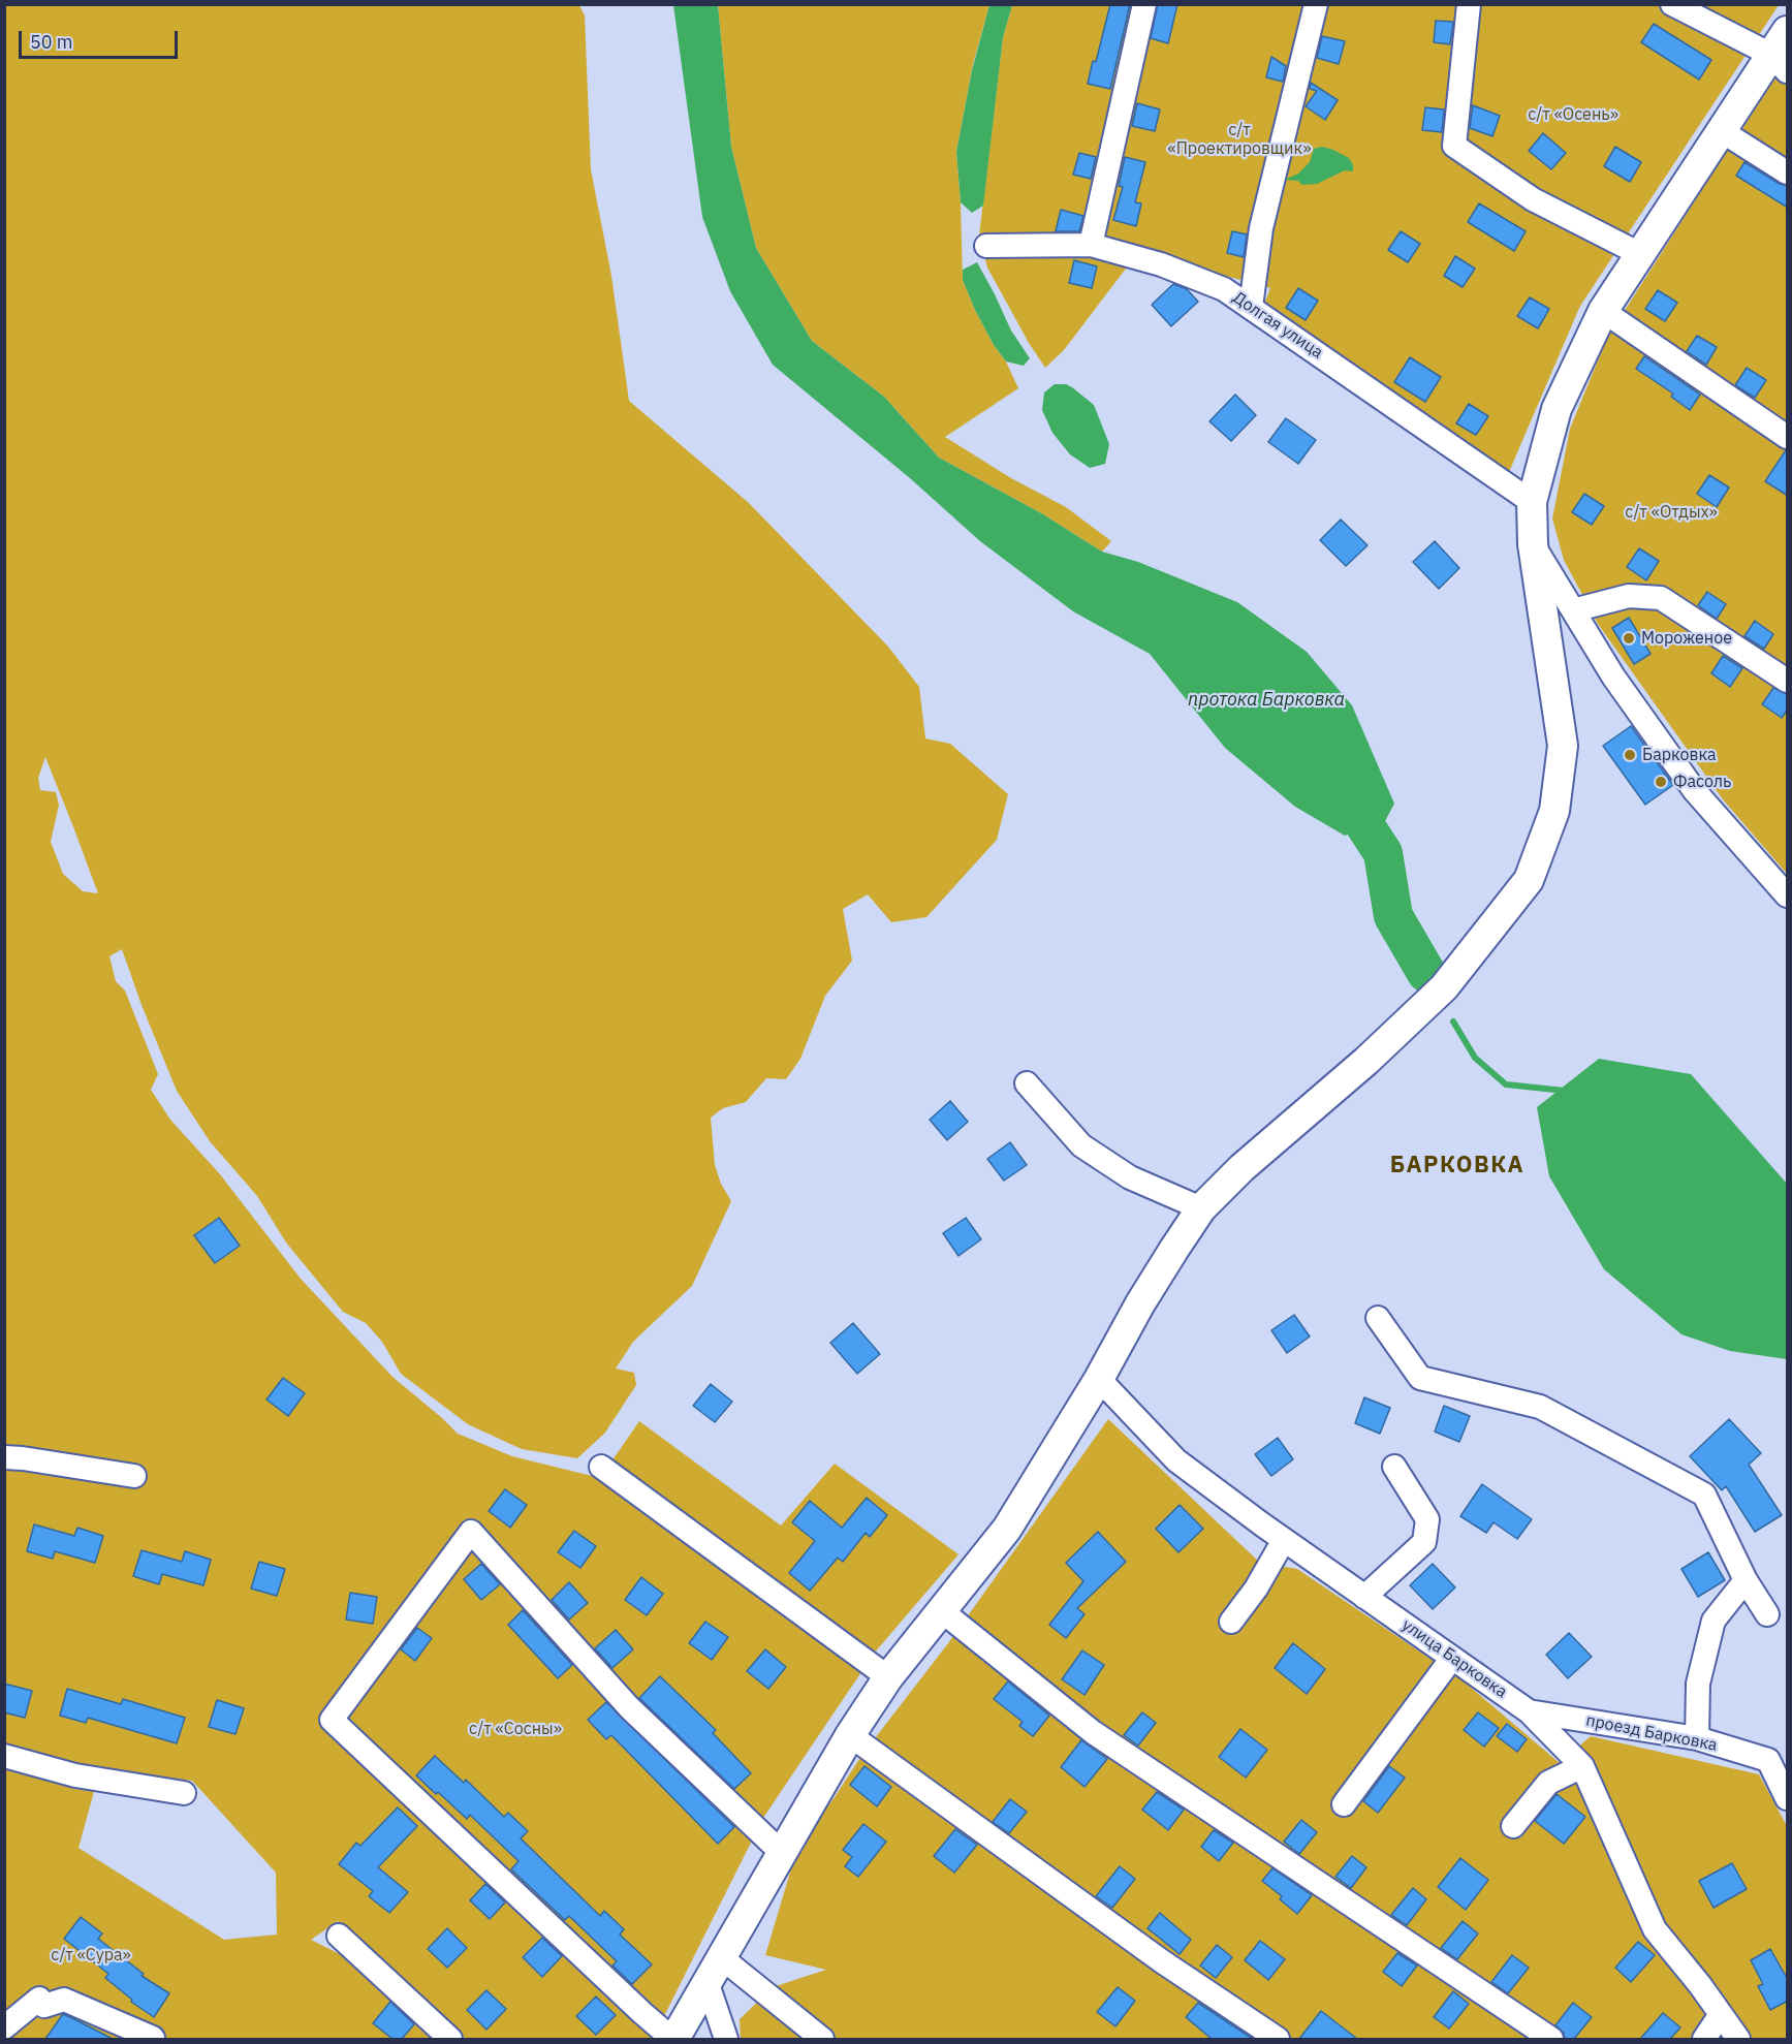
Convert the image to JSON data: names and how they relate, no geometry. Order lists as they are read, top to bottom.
{
  "streets": {
    "street": ["Долгая улица", "улица Барковка", "проезд Барковка"]
  },
  "crossings": [
    ["улица Барковка", "проезд Барковка"]
  ],
  "districts": ["БАРКОВКА"],
  "water": ["протока Барковка"],
  "parks": [
    "с/т «Осень»",
    "с/т «Проектировщик»",
    "с/т «Отдых»",
    "с/т «Сосны»",
    "с/т «Сура»"
  ],
  "places": ["Мороженое", "Барковка", "Фасоль"],
  "scale_bar": "50 m"
}
